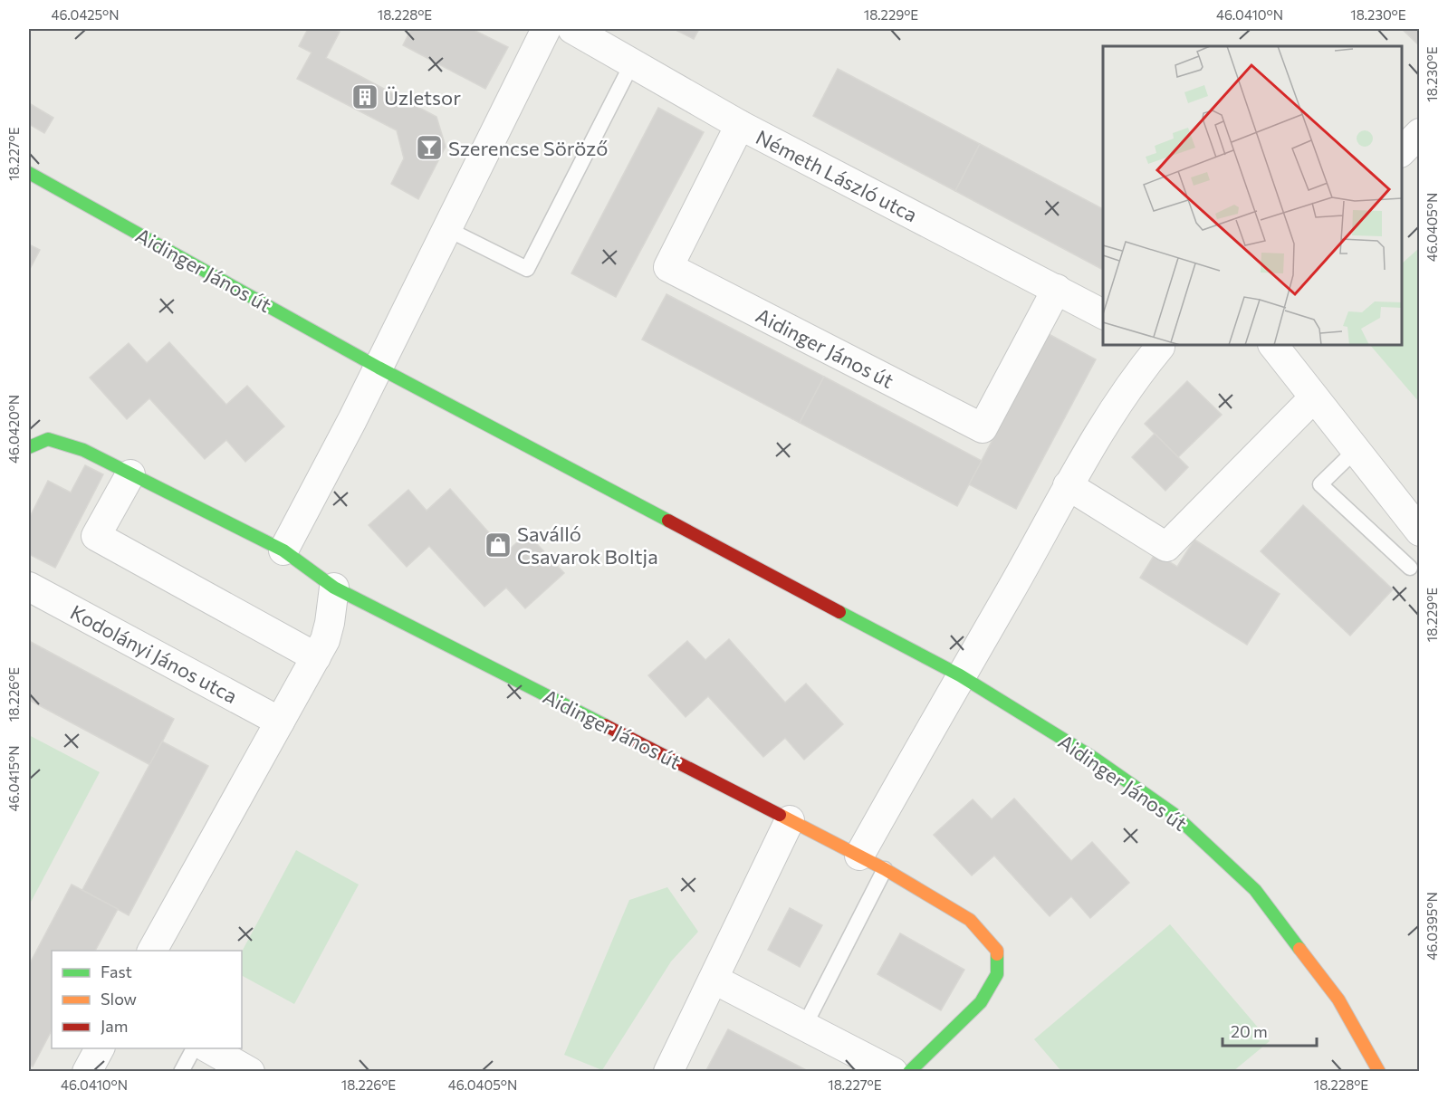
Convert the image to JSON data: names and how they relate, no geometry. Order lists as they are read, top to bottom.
{
  "streets": {
    "street": ["Németh László utca", "Aidinger János út", "Kodolányi János utca"]
  },
  "crossings": [
    ["Németh László utca", "Aidinger János út"]
  ],
  "places": {
    "building": ["Üzletsor"],
    "bar": ["Szerencse Söröző"],
    "shop": ["Saválló Csavarok Boltja"]
  },
  "legend": ["Fast", "Slow", "Jam"],
  "scale_bar": "20 m",
  "coordinates": [
    "46.0425°N",
    "18.228°E",
    "18.229°E",
    "46.0410°N",
    "18.230°E",
    "18.227°E",
    "46.0405°N",
    "46.0420°N",
    "18.226°E",
    "46.0415°N",
    "46.0395°N"
  ]
}
